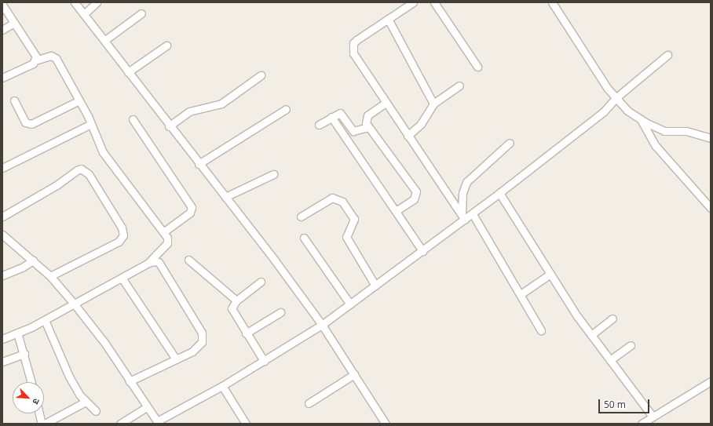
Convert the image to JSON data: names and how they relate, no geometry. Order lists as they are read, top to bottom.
{
  "scale_bar": "50 m",
  "north": "bottom right"
}
